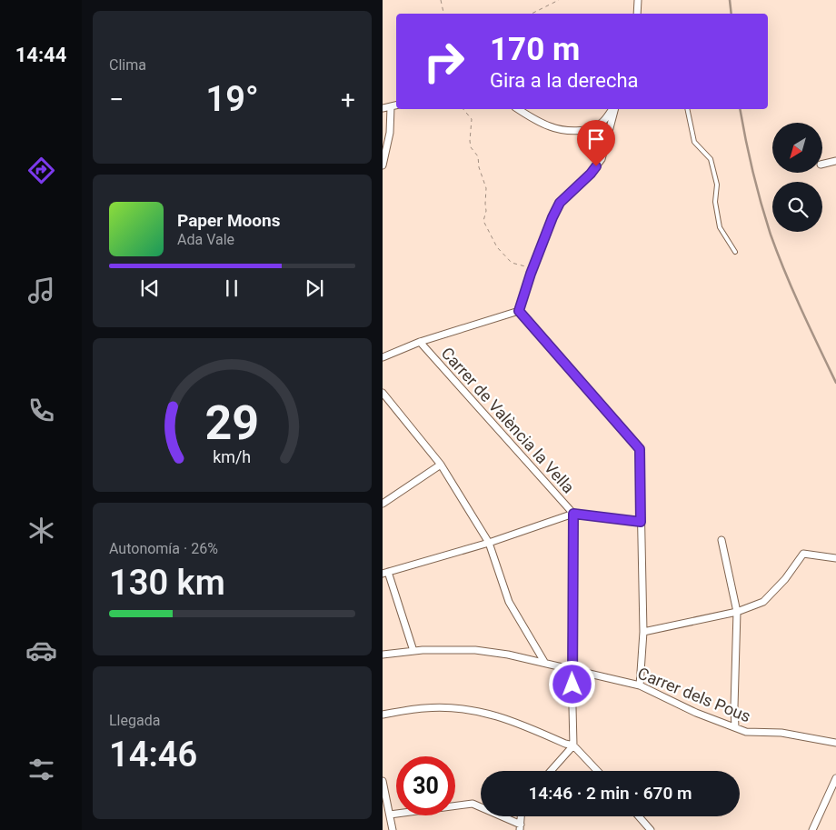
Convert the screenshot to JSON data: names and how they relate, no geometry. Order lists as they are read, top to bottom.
{
  "streets": {
    "street": ["Carrer de València la Vella", "Carrer dels Pous"]
  },
  "crossings": [
    ["Carrer de València la Vella", "Carrer dels Pous"]
  ],
  "north": "bottom left",
  "page": {
    "tabs": "14:44",
    "tile": [
      "Clima",
      ["Autonomía · 26%", "130 km"],
      ["Llegada", "14:46"]
    ],
    "turn": ["170 m", "Gira a la derecha"],
    "heat": ["−", "19°", "+"],
    "song": ["Paper Moons", "Ada Vale"],
    "limit": "30",
    "trip": "14:46 · 2 min · 670 m",
    "gauge": ["29", "km/h"]
  }
}
